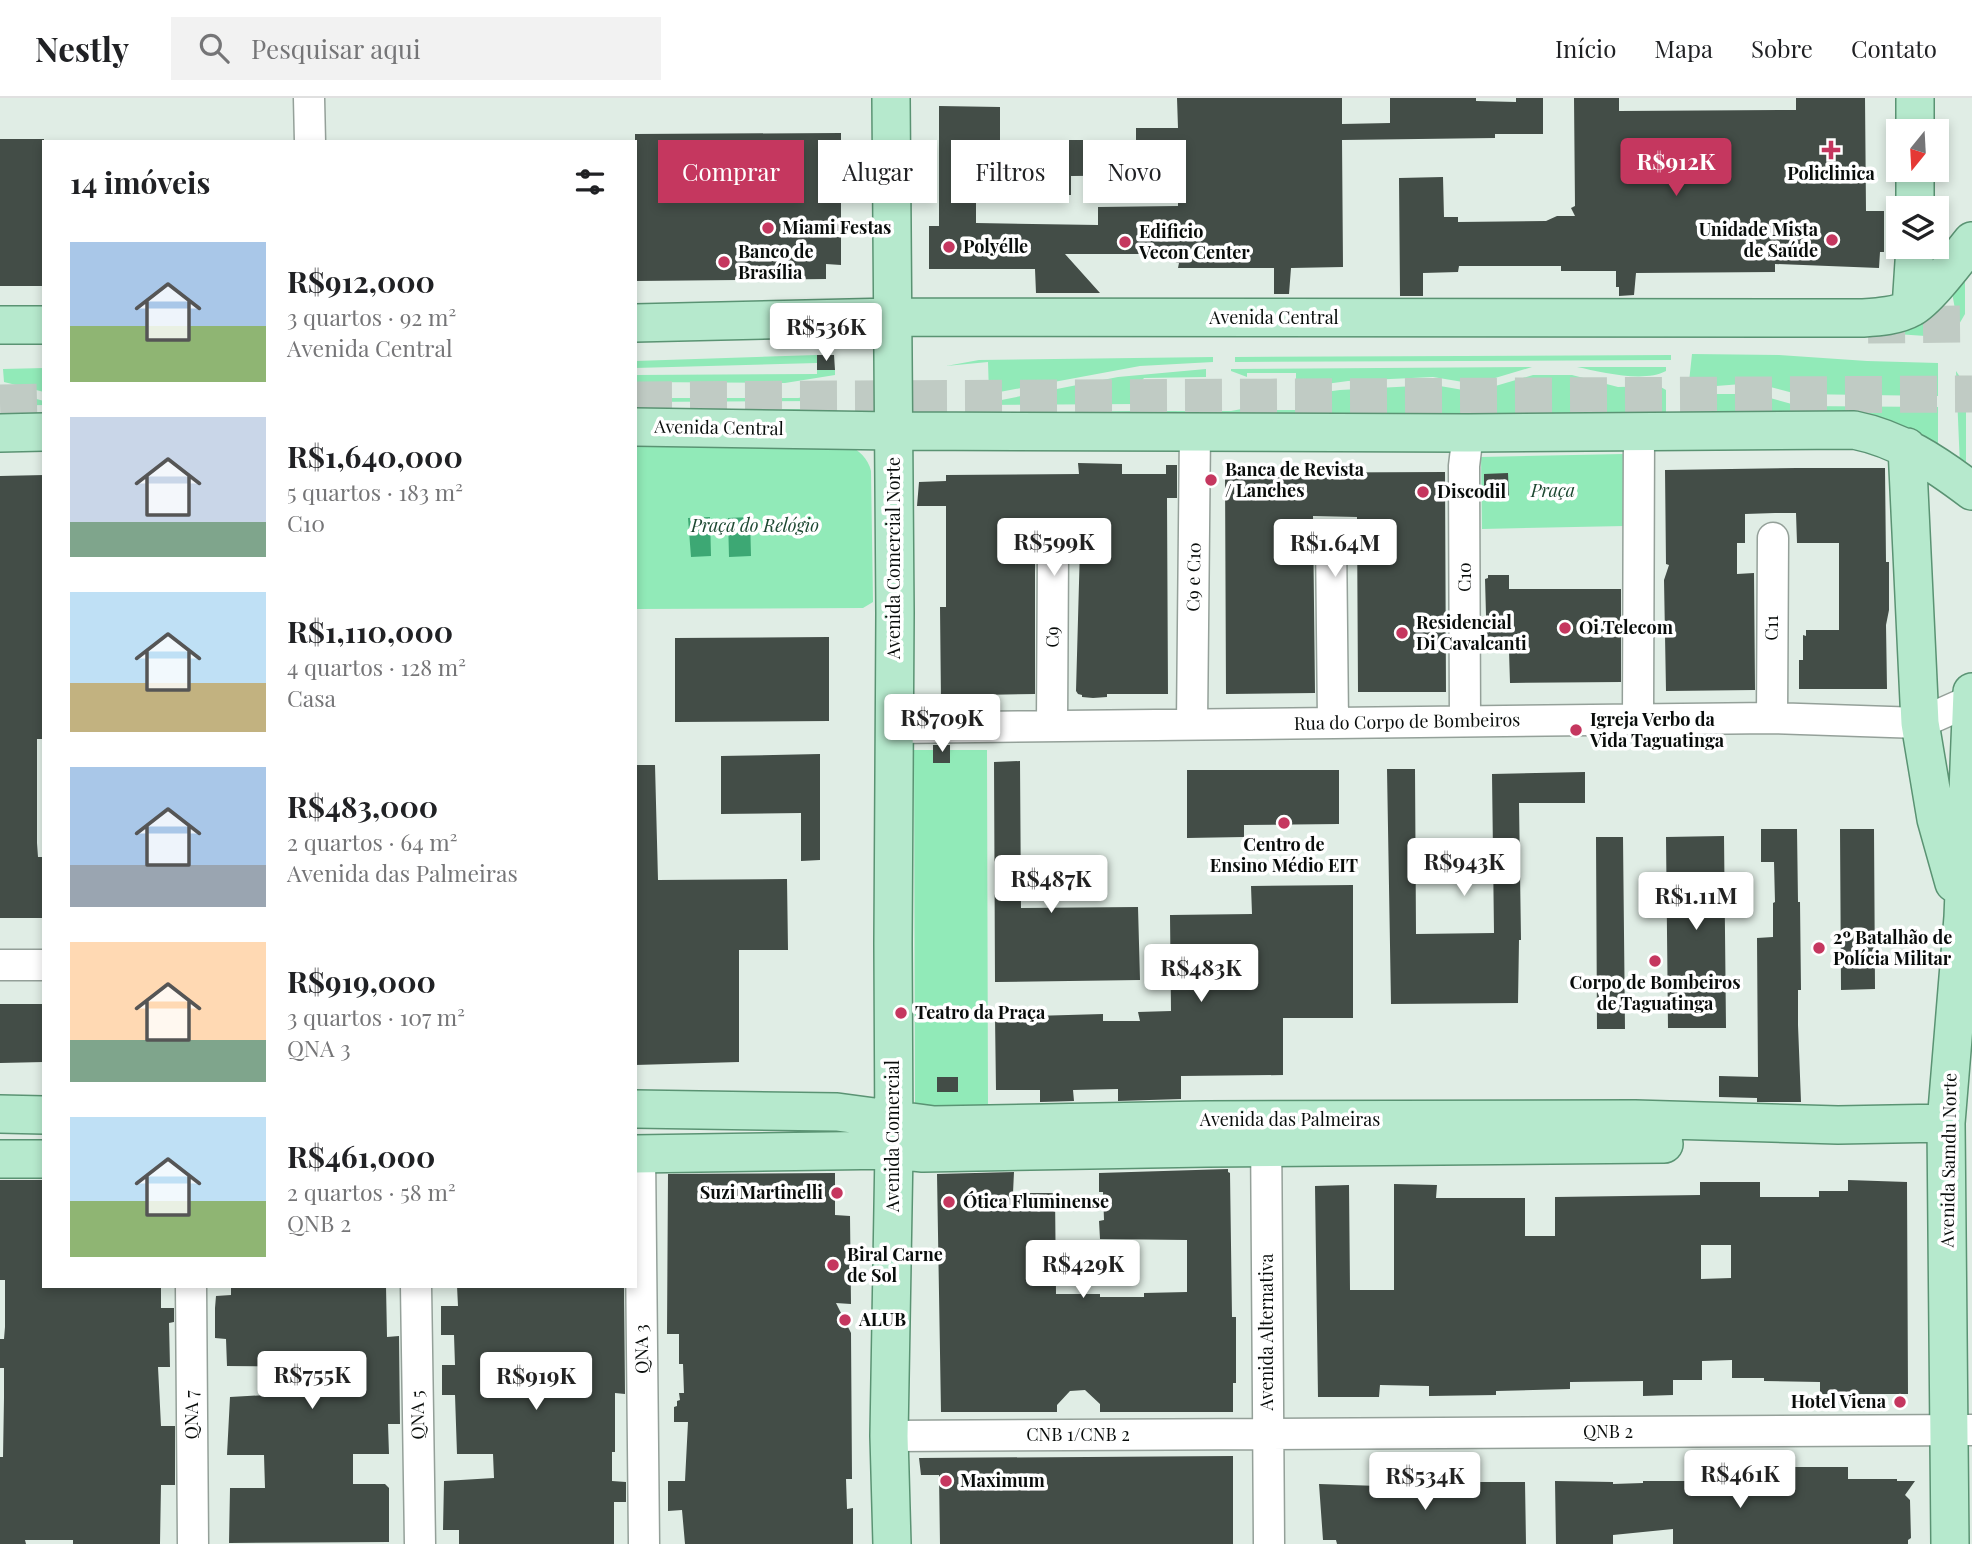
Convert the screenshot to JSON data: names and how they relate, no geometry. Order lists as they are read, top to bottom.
{
  "streets": {
    "main road": [
      "Avenida Central",
      "Avenida Comercial Norte",
      "Avenida das Palmeiras",
      "Avenida Comercial",
      "Avenida Samdu Norte"
    ],
    "street": [
      "C9 e C10",
      "C10",
      "C11",
      "C9",
      "Rua do Corpo de Bombeiros",
      "Avenida Alternativa",
      "QNA 3",
      "QNA 7",
      "QNA 5",
      "QNB 2",
      "CNB 1/CNB 2"
    ]
  },
  "crossings": [
    ["Avenida Central", "Avenida Comercial Norte"],
    ["Avenida Central", "C9 e C10"],
    ["Avenida Central", "C10"],
    ["Avenida Comercial Norte", "Rua do Corpo de Bombeiros"],
    ["Avenida Comercial Norte", "Avenida Comercial"],
    ["C9 e C10", "Rua do Corpo de Bombeiros"],
    ["C10", "Rua do Corpo de Bombeiros"],
    ["C11", "Rua do Corpo de Bombeiros"],
    ["C9", "Rua do Corpo de Bombeiros"],
    ["Rua do Corpo de Bombeiros", "Avenida Comercial"],
    ["Avenida das Palmeiras", "Avenida Comercial"],
    ["Avenida das Palmeiras", "Avenida Samdu Norte"],
    ["Avenida das Palmeiras", "Avenida Alternativa"],
    ["Avenida das Palmeiras", "QNA 3"],
    ["Avenida Comercial", "CNB 1/CNB 2"],
    ["Avenida Samdu Norte", "QNB 2"],
    ["Avenida Alternativa", "QNB 2"],
    ["Avenida Alternativa", "CNB 1/CNB 2"],
    ["QNB 2", "CNB 1/CNB 2"]
  ],
  "parks": ["Praça", "Praça do Relógio"],
  "places": {
    "health": ["Policlinica"],
    "other": [
      "Miami Festas",
      "Unidade Mista de Saúde",
      "Edificio Vecon Center",
      "Polyélle",
      "Banco de Brasília",
      "Banca de Revista / Lanches",
      "Discodil",
      "Oi Telecom",
      "Residencial Di Cavalcanti",
      "Igreja Verbo da Vida Taguatinga",
      "Centro de Ensino Médio EIT",
      "2º Batalhão de Polícia Militar",
      "Corpo de Bombeiros de Taguatinga",
      "Teatro da Praça",
      "Suzi Martinelli",
      "Ótica Fluminense",
      "Biral Carne de Sol",
      "ALUB",
      "Hotel Viena",
      "Maximum"
    ]
  },
  "north": "bottom",
  "page": {
    "header": "Nestly",
    "search": "Pesquisar aqui",
    "nav": [
      "Início",
      "Mapa",
      "Sobre",
      "Contato"
    ],
    "price": [
      "R$912K",
      "R$536K",
      "R$599K",
      "R$1.64M",
      "R$709K",
      "R$943K",
      "R$487K",
      "R$1.11M",
      "R$483K",
      "R$429K",
      "R$755K",
      "R$919K",
      "R$461K",
      "R$534K"
    ],
    "chip": [
      "Comprar",
      "Alugar",
      "Filtros",
      "Novo"
    ],
    "heading": "14 imóveis",
    "list": [
      {
        "name": "R$912,000",
        "note": "3 quartos · 92 m² · Avenida Central"
      },
      {
        "name": "R$1,640,000",
        "note": "5 quartos · 183 m² · C10"
      },
      {
        "name": "R$1,110,000",
        "note": "4 quartos · 128 m² · Casa"
      },
      {
        "name": "R$483,000",
        "note": "2 quartos · 64 m² · Avenida das Palmeiras"
      },
      {
        "name": "R$919,000",
        "note": "3 quartos · 107 m² · QNA 3"
      },
      {
        "name": "R$461,000",
        "note": "2 quartos · 58 m² · QNB 2"
      }
    ]
  }
}
